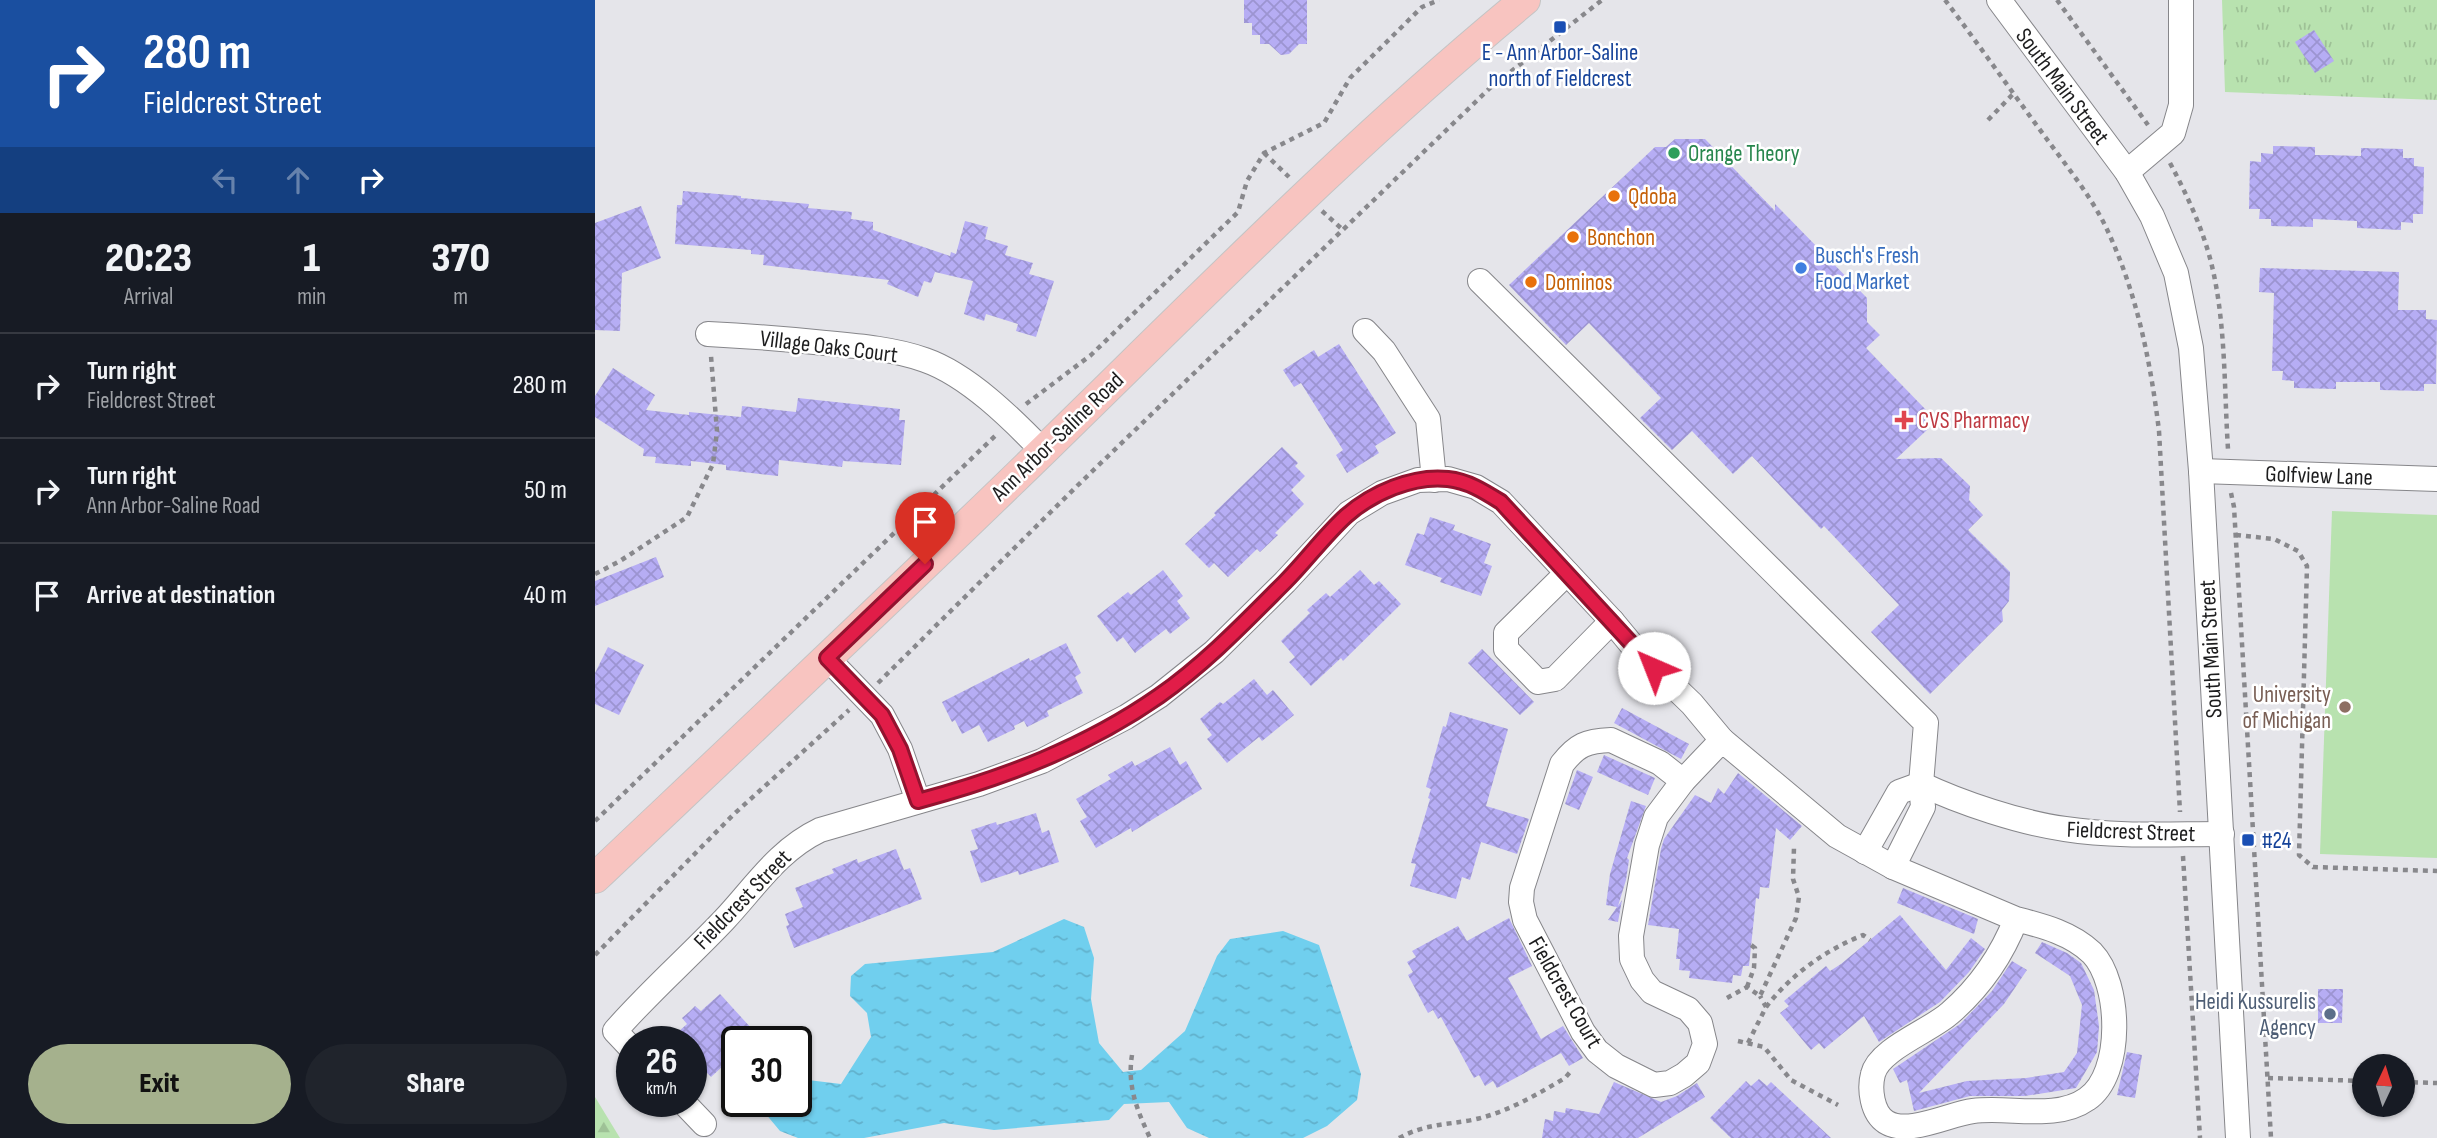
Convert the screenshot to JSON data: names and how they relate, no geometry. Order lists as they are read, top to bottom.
{
  "streets": {
    "main road": ["Ann Arbor-Saline Road"],
    "street": [
      "South Main Street",
      "Village Oaks Court",
      "Golfview Lane",
      "Fieldcrest Street",
      "Fieldcrest Court"
    ]
  },
  "crossings": [
    ["South Main Street", "Golfview Lane"],
    ["South Main Street", "Fieldcrest Street"],
    ["Village Oaks Court", "Ann Arbor-Saline Road"],
    ["Fieldcrest Street", "Fieldcrest Court"]
  ],
  "places": {
    "transit": ["E - Ann Arbor-Saline north of Fieldcrest", "#24"],
    "other": [
      "Orange Theory",
      "Qdoba",
      "Bonchon",
      "Busch's Fresh Food Market",
      "Dominos",
      "University of Michigan",
      "Heidi Kussurelis Agency"
    ],
    "health": ["CVS Pharmacy"]
  },
  "north": "top",
  "page": {
    "turn": ["280 m", "Fieldcrest Street"],
    "eta": [
      "20:23",
      "Arrival",
      "1",
      "min",
      "370",
      "m"
    ],
    "list": [
      {
        "name": "Turn right",
        "note": "Fieldcrest Street",
        "value": "280 m"
      },
      {
        "name": "Turn right",
        "note": "Ann Arbor-Saline Road",
        "value": "50 m"
      },
      {
        "name": "Arrive at destination",
        "value": "40 m"
      }
    ],
    "speed": "26 km/h",
    "limit": "30",
    "buttons": ["Exit", "Share"]
  }
}
